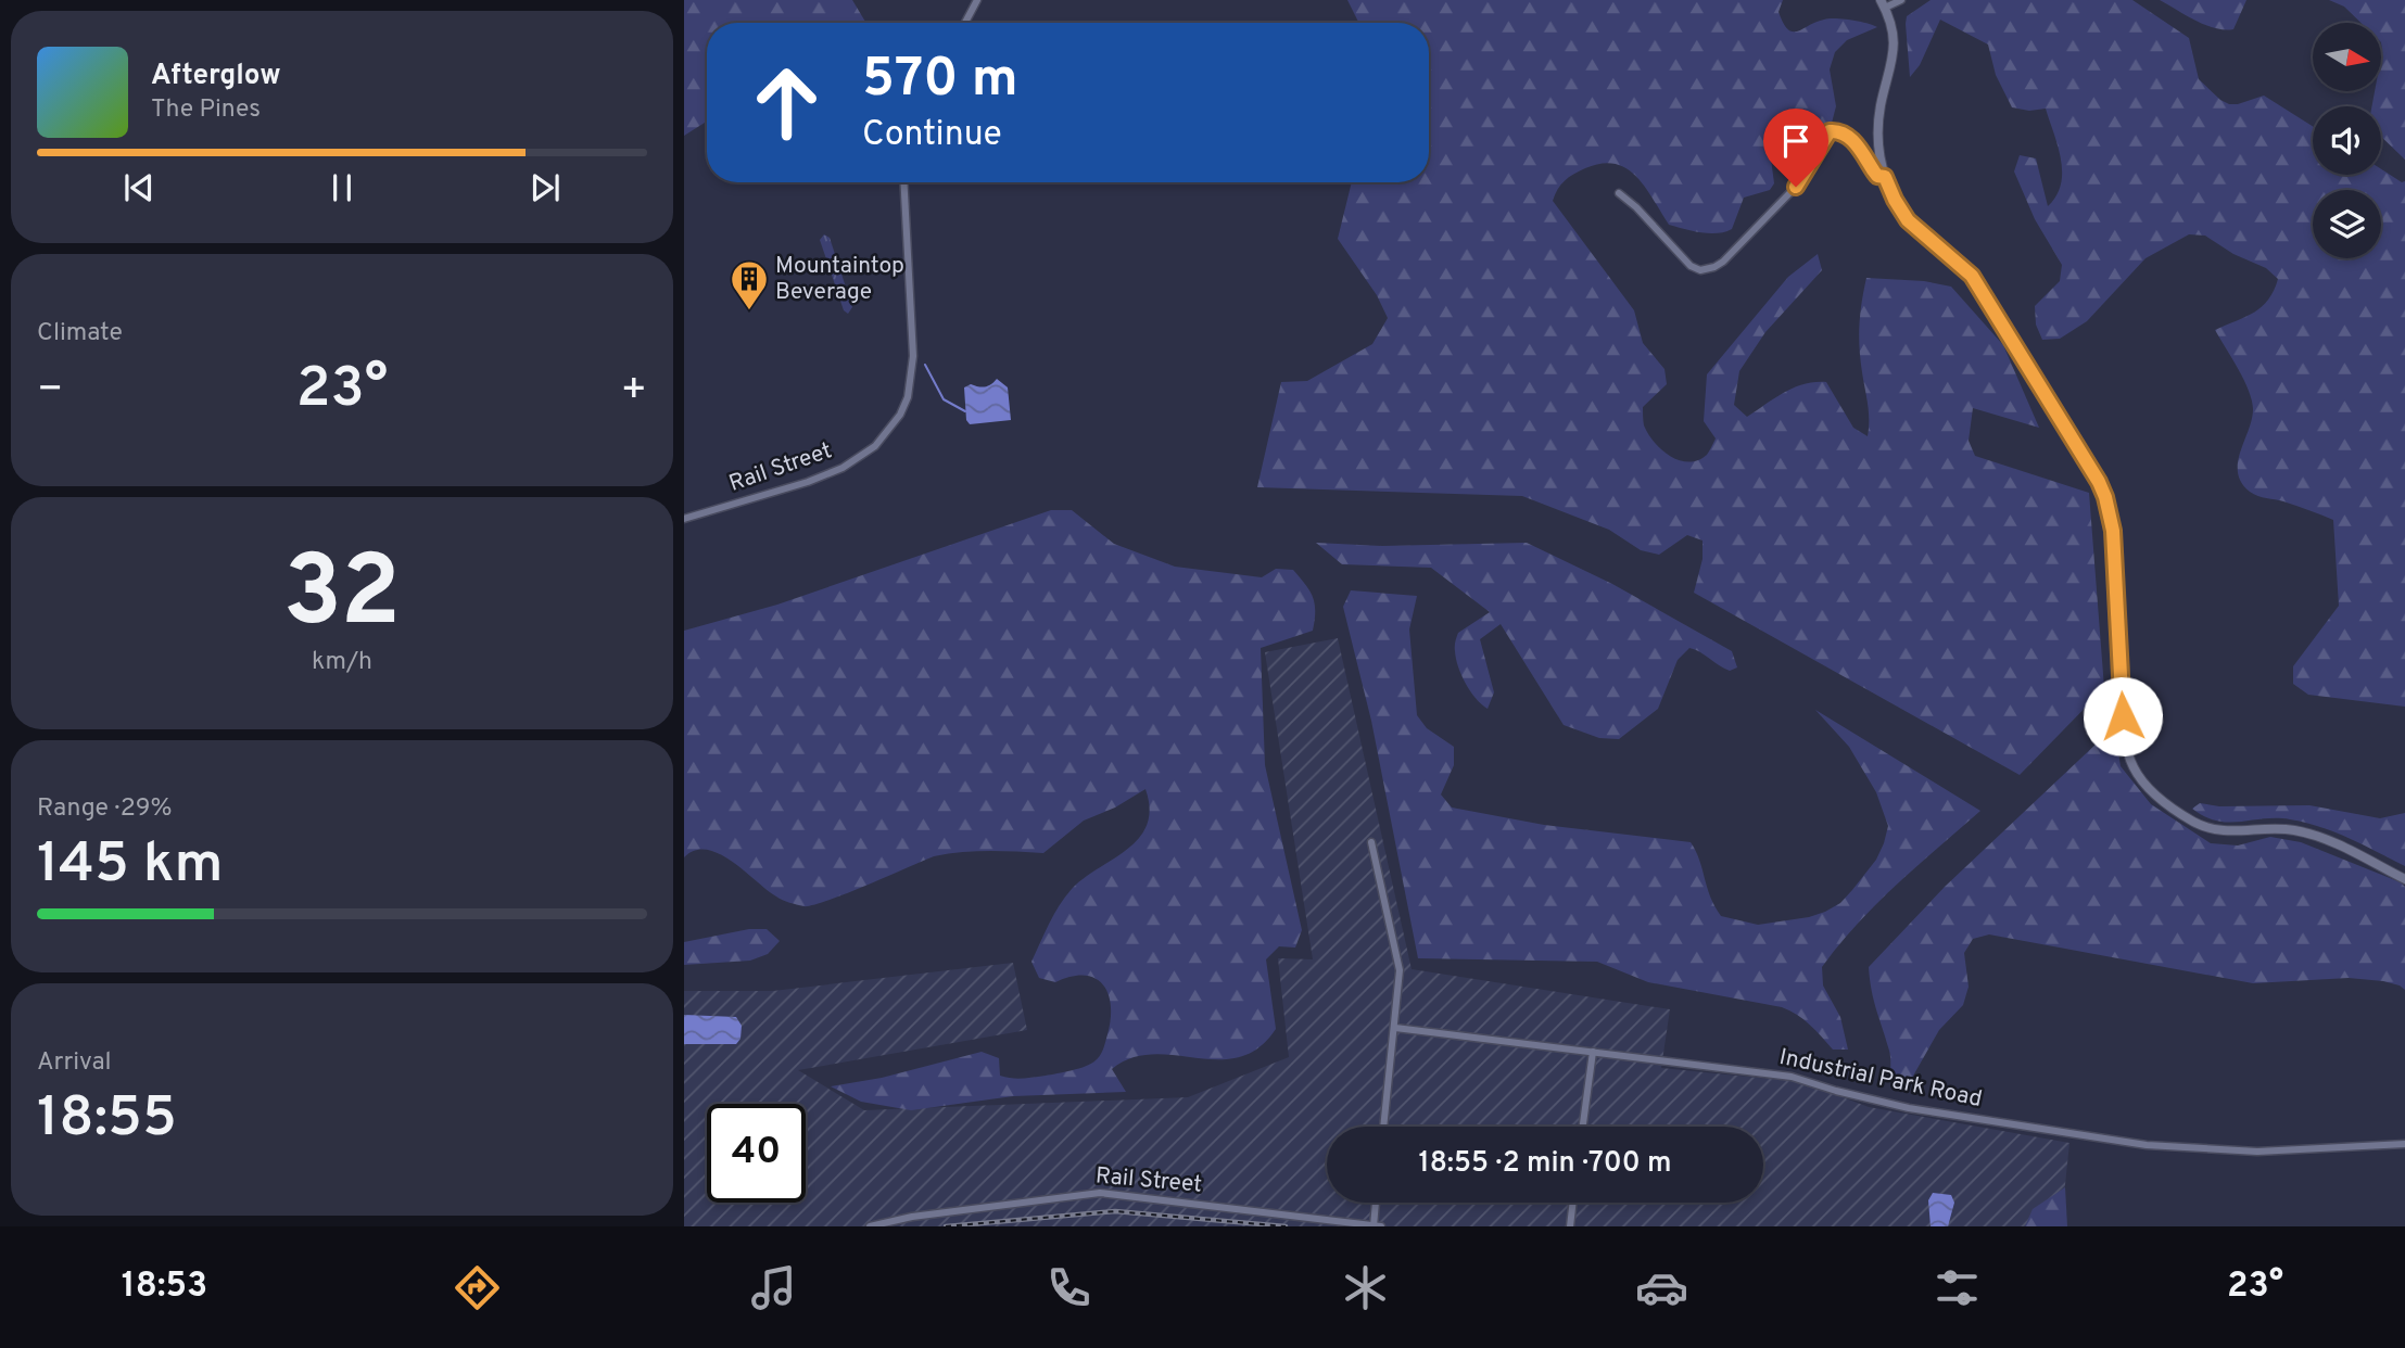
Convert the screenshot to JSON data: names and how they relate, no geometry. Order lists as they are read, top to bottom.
{
  "streets": {
    "street": ["Rail Street", "Industrial Park Road"]
  },
  "places": {
    "building": ["Mountaintop Beverage"]
  },
  "north": "right",
  "page": {
    "turn": ["570 m", "Continue"],
    "song": ["Afterglow", "The Pines"],
    "tile": [
      "Climate",
      ["32", "km/h"],
      ["Range · 29%", "145 km"],
      ["Arrival", "18:55"]
    ],
    "heat": ["−", "23°", "+"],
    "limit": "40",
    "trip": "18:55 · 2 min · 700 m",
    "tabs": ["18:53", "23°"]
  }
}
